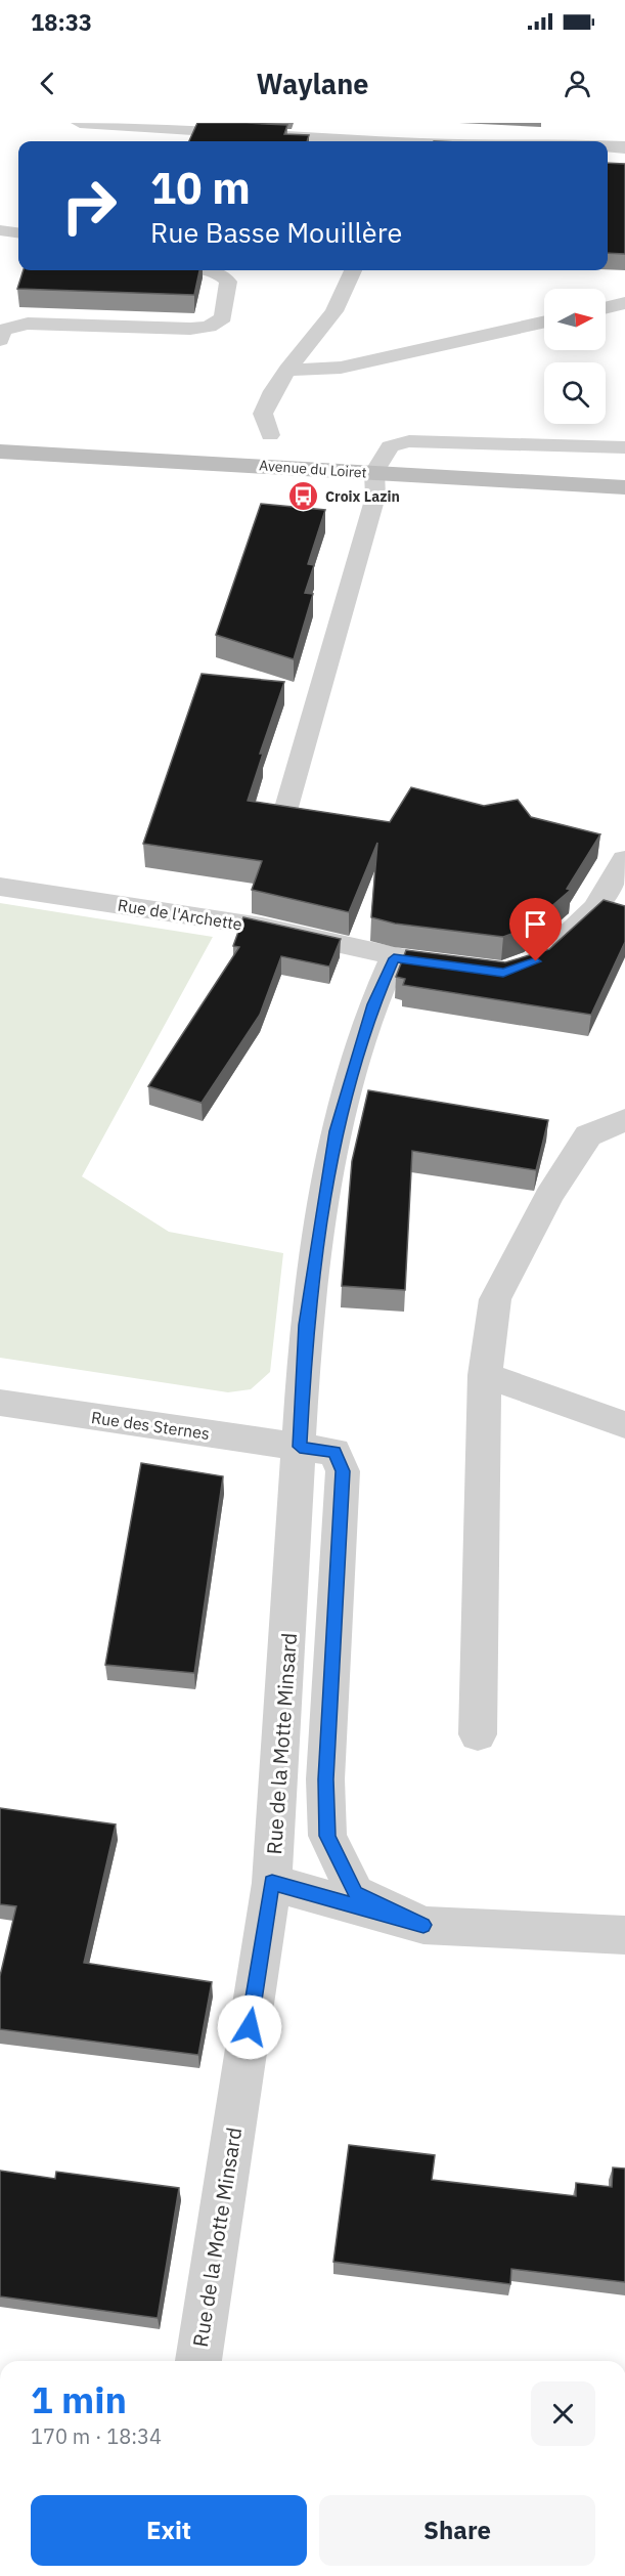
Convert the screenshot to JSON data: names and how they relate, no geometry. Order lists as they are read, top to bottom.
{
  "streets": {
    "main road": ["Avenue du Loiret"],
    "street": ["Rue de l'Archette", "Rue des Sternes", "Rue de la Motte Minsard"]
  },
  "crossings": [
    ["Rue de l'Archette", "Rue de la Motte Minsard"],
    ["Rue des Sternes", "Rue de la Motte Minsard"]
  ],
  "places": {
    "bus stop": ["Croix Lazin"]
  },
  "north": "right",
  "page": {
    "status": "18:33",
    "header": "Waylane",
    "turn": ["10 m", "Rue Basse Mouillère"],
    "heading": ["1 min", "170 m · 18:34"],
    "buttons": ["Exit", "Share"]
  }
}
